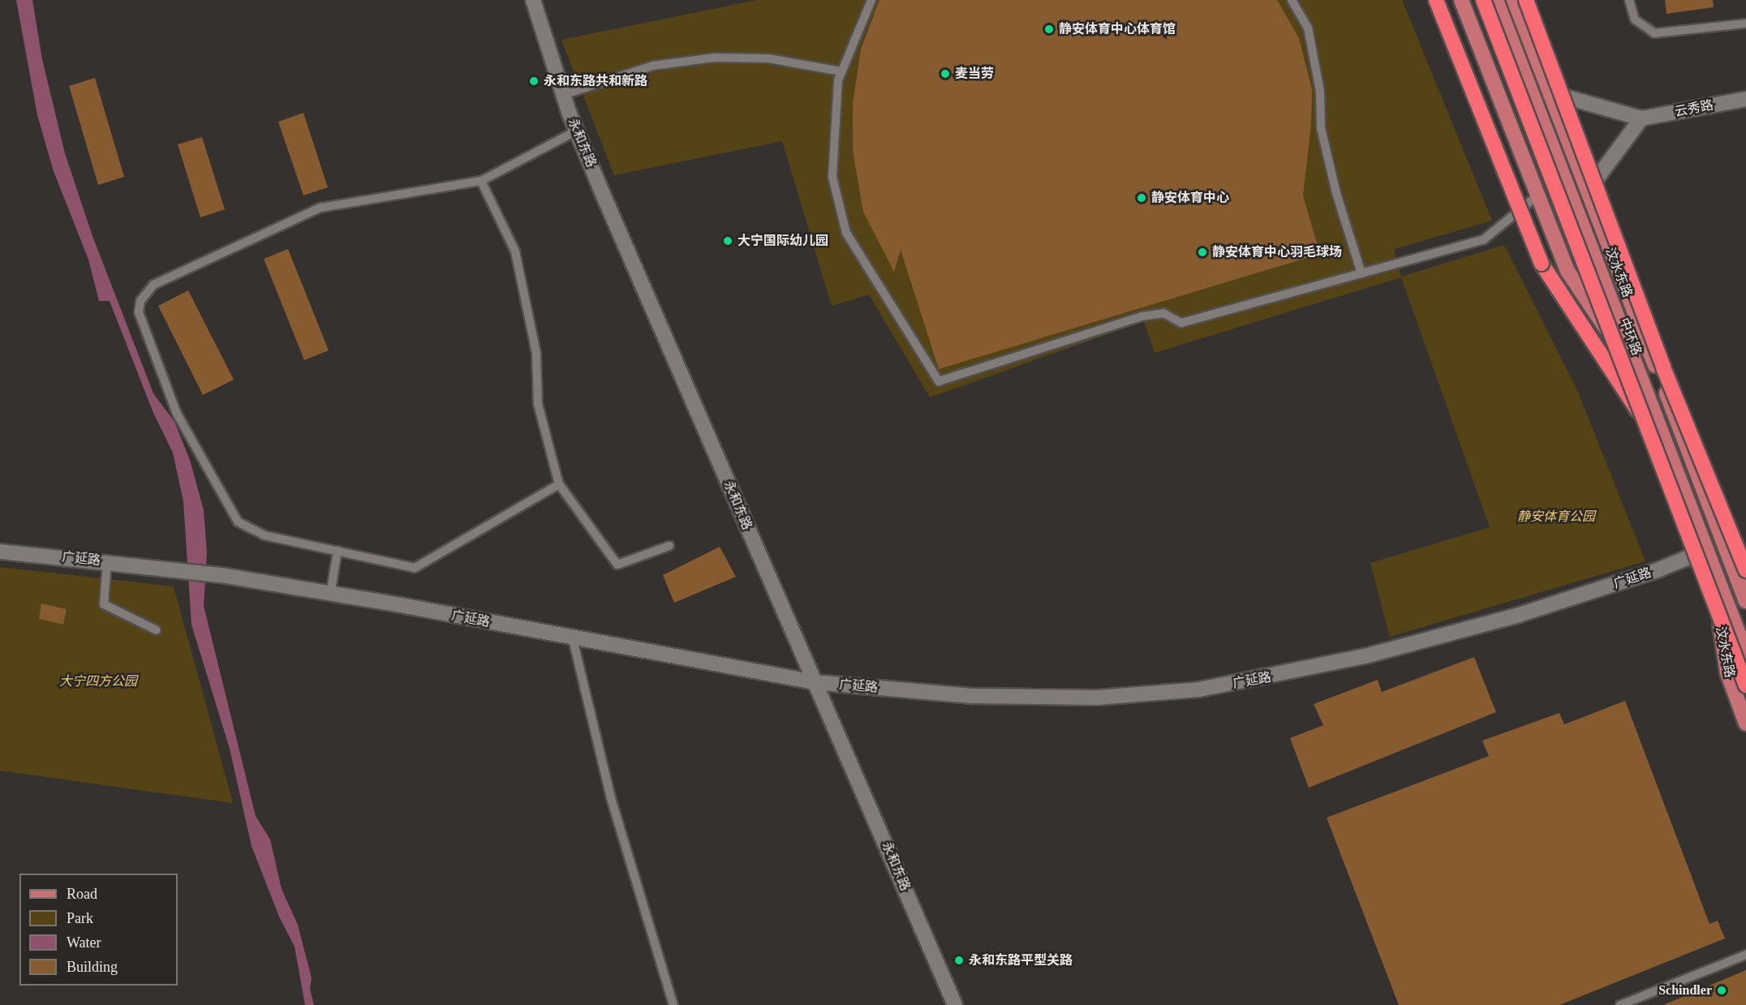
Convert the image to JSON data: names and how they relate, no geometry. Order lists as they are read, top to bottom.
{
  "streets": {
    "highway": ["中环路"],
    "main road": ["汶水东路"],
    "street": ["云秀路", "永和东路", "广延路"]
  },
  "crossings": [
    ["永和东路", "广延路"],
    ["汶水东路", "广延路"]
  ],
  "parks": ["静安体育公园", "大宁四方公园"],
  "places": [
    "静安体育中心体育馆",
    "麦当劳",
    "永和东路共和新路",
    "静安体育中心",
    "大宁国际幼儿园",
    "静安体育中心羽毛球场",
    "永和东路平型关路",
    "Schindler"
  ],
  "legend": [
    "Road",
    "Park",
    "Water",
    "Building"
  ]
}
